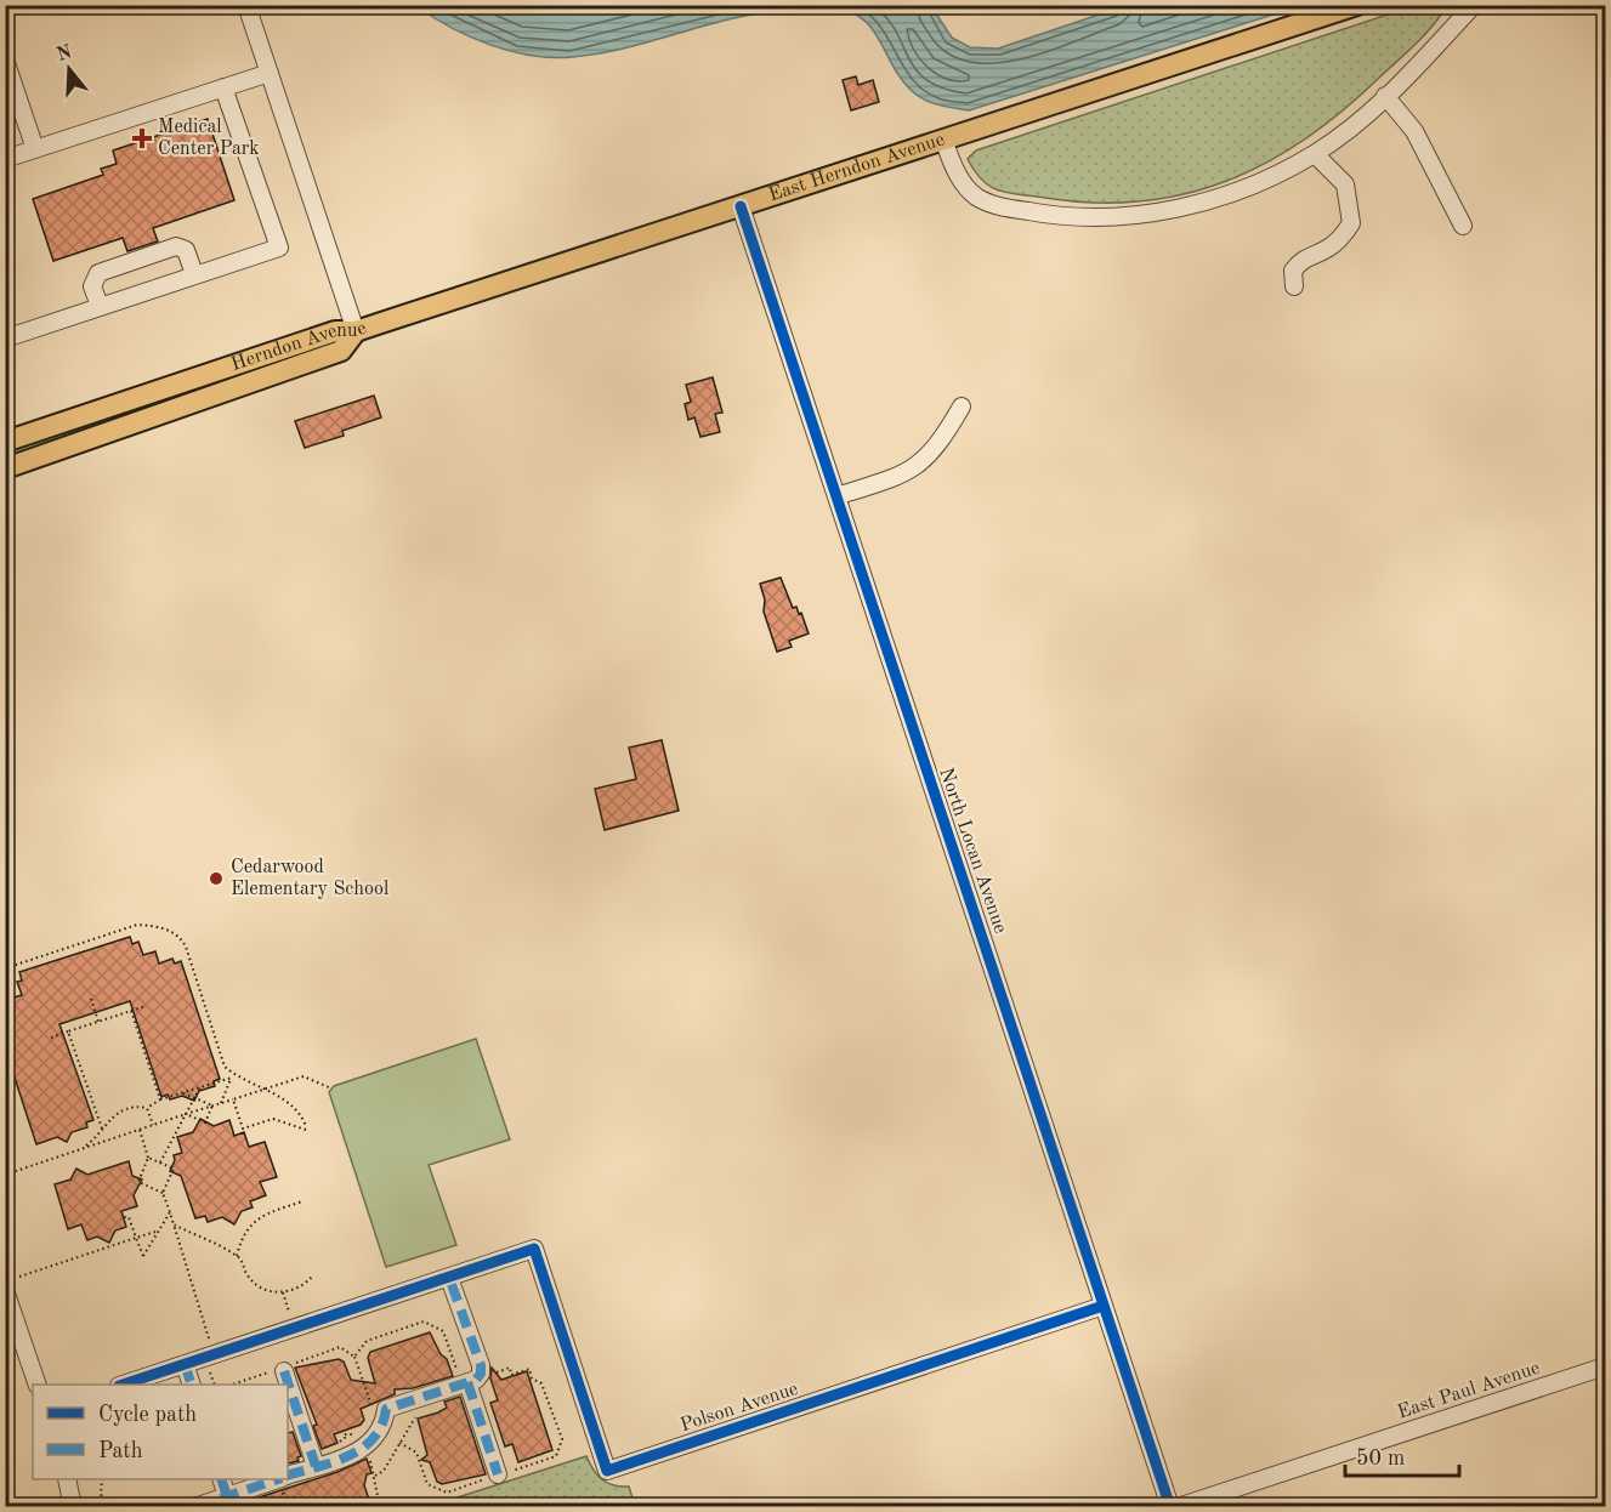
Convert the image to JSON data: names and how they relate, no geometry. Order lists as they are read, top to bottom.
{
  "streets": {
    "main road": ["East Herndon Avenue", "Herndon Avenue"],
    "street": ["North Locan Avenue", "East Paul Avenue", "Polson Avenue"]
  },
  "crossings": [
    ["East Herndon Avenue", "Herndon Avenue"],
    ["East Herndon Avenue", "North Locan Avenue"],
    ["North Locan Avenue", "Polson Avenue"]
  ],
  "places": {
    "health": ["Medical Center Park"],
    "other": ["Cedarwood Elementary School"]
  },
  "legend": ["Cycle path", "Path"],
  "scale_bar": "50 m",
  "north": "top"
}
